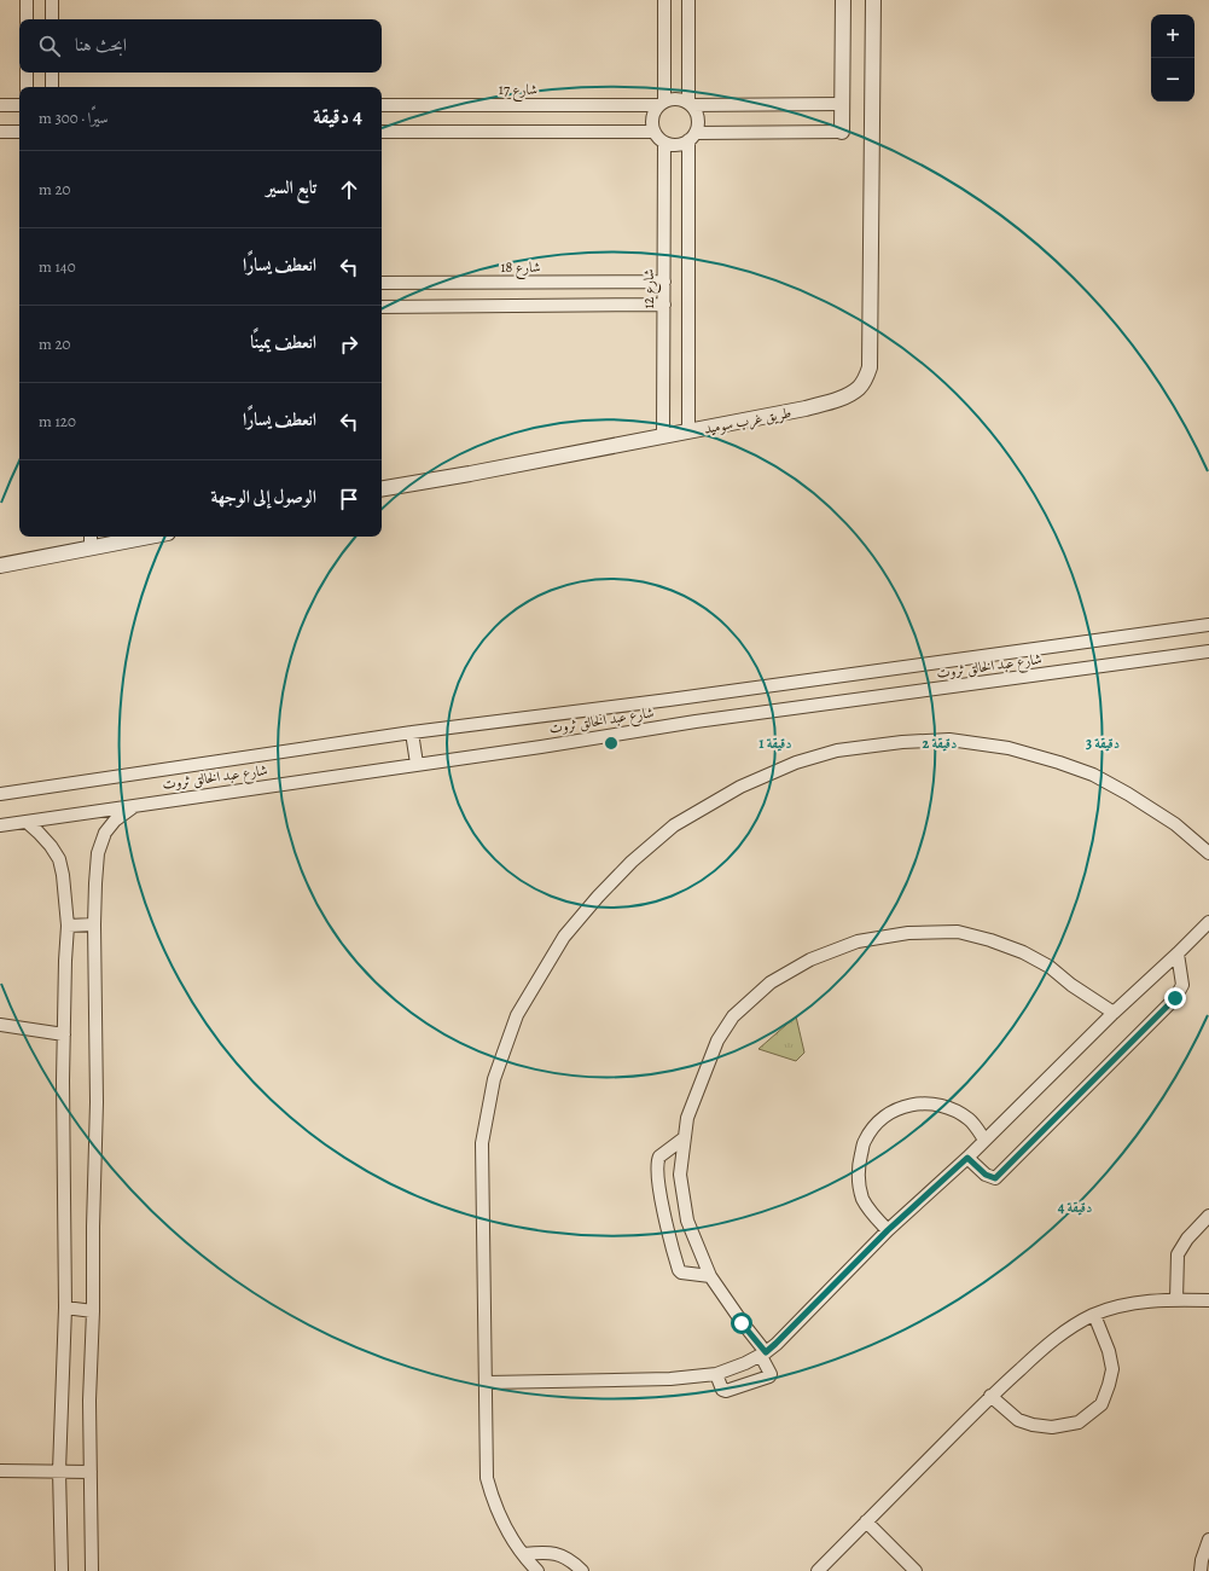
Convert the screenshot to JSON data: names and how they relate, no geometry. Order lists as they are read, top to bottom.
{
  "streets": {
    "street": [
      "شارع 17",
      "شارع 18",
      "شارع 12",
      "طريق غرب سوميد",
      "شارع عبد الخالق ثروت"
    ]
  },
  "crossings": [
    ["شارع 17", "شارع 12"],
    ["شارع 18", "شارع 12"],
    ["شارع 12", "طريق غرب سوميد"]
  ],
  "page": {
    "map_buttons": ["+", "−"],
    "search": "ابحث هنا",
    "heading": ["4 دقيقة", "سيرًا · 300 m"],
    "list": [
      ["تابع السير", "20 m"],
      ["انعطف يسارًا", "140 m"],
      ["انعطف يمينًا", "20 m"],
      ["انعطف يسارًا", "120 m"],
      "الوصول إلى الوجهة"
    ]
  },
  "rings": [
    "1 دقيقة",
    "2 دقيقة",
    "3 دقيقة",
    "4 دقيقة"
  ]
}
